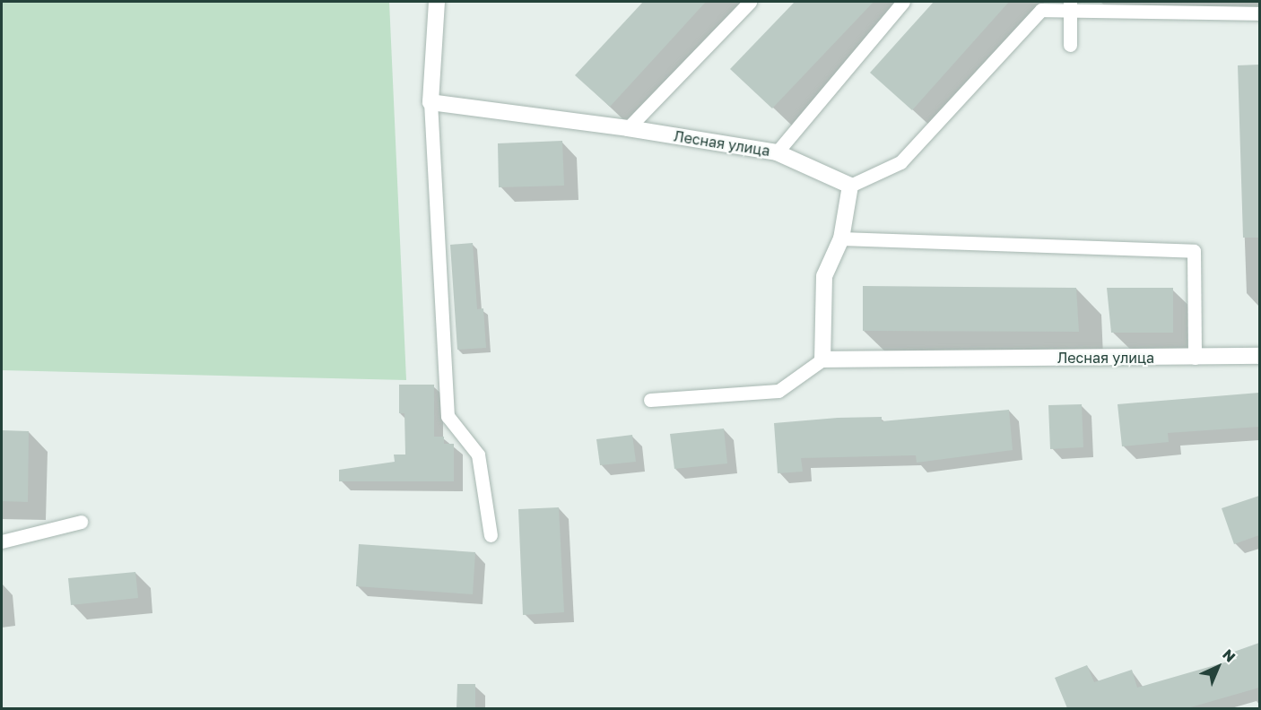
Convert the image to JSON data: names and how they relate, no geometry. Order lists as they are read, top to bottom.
{
  "streets": {
    "street": ["Лесная улица"]
  },
  "north": "top right"
}
